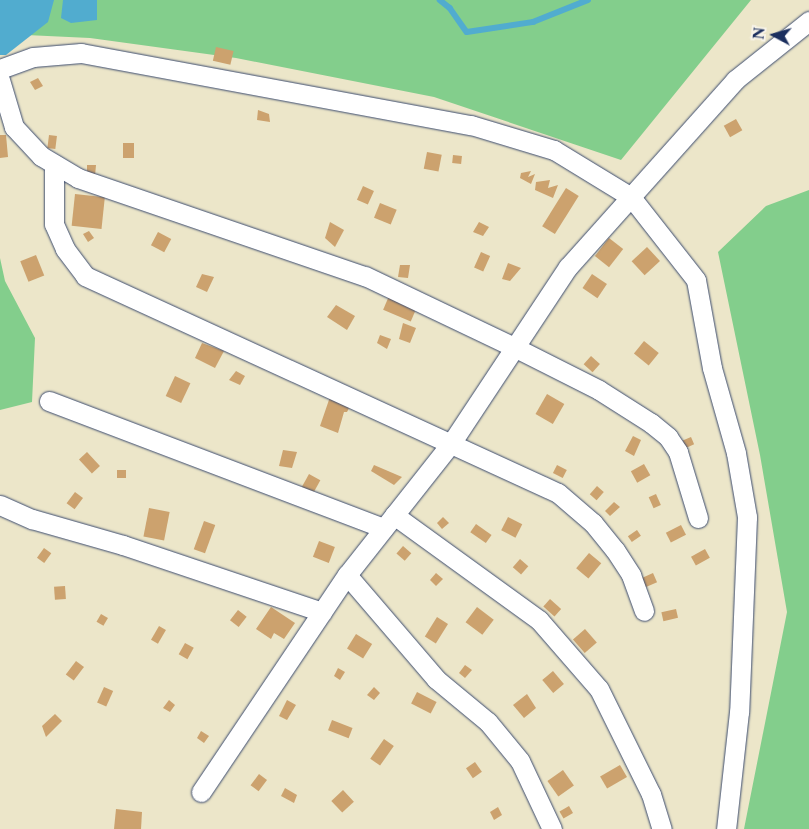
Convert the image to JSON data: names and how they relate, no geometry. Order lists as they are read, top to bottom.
{
  "north": "left"
}
